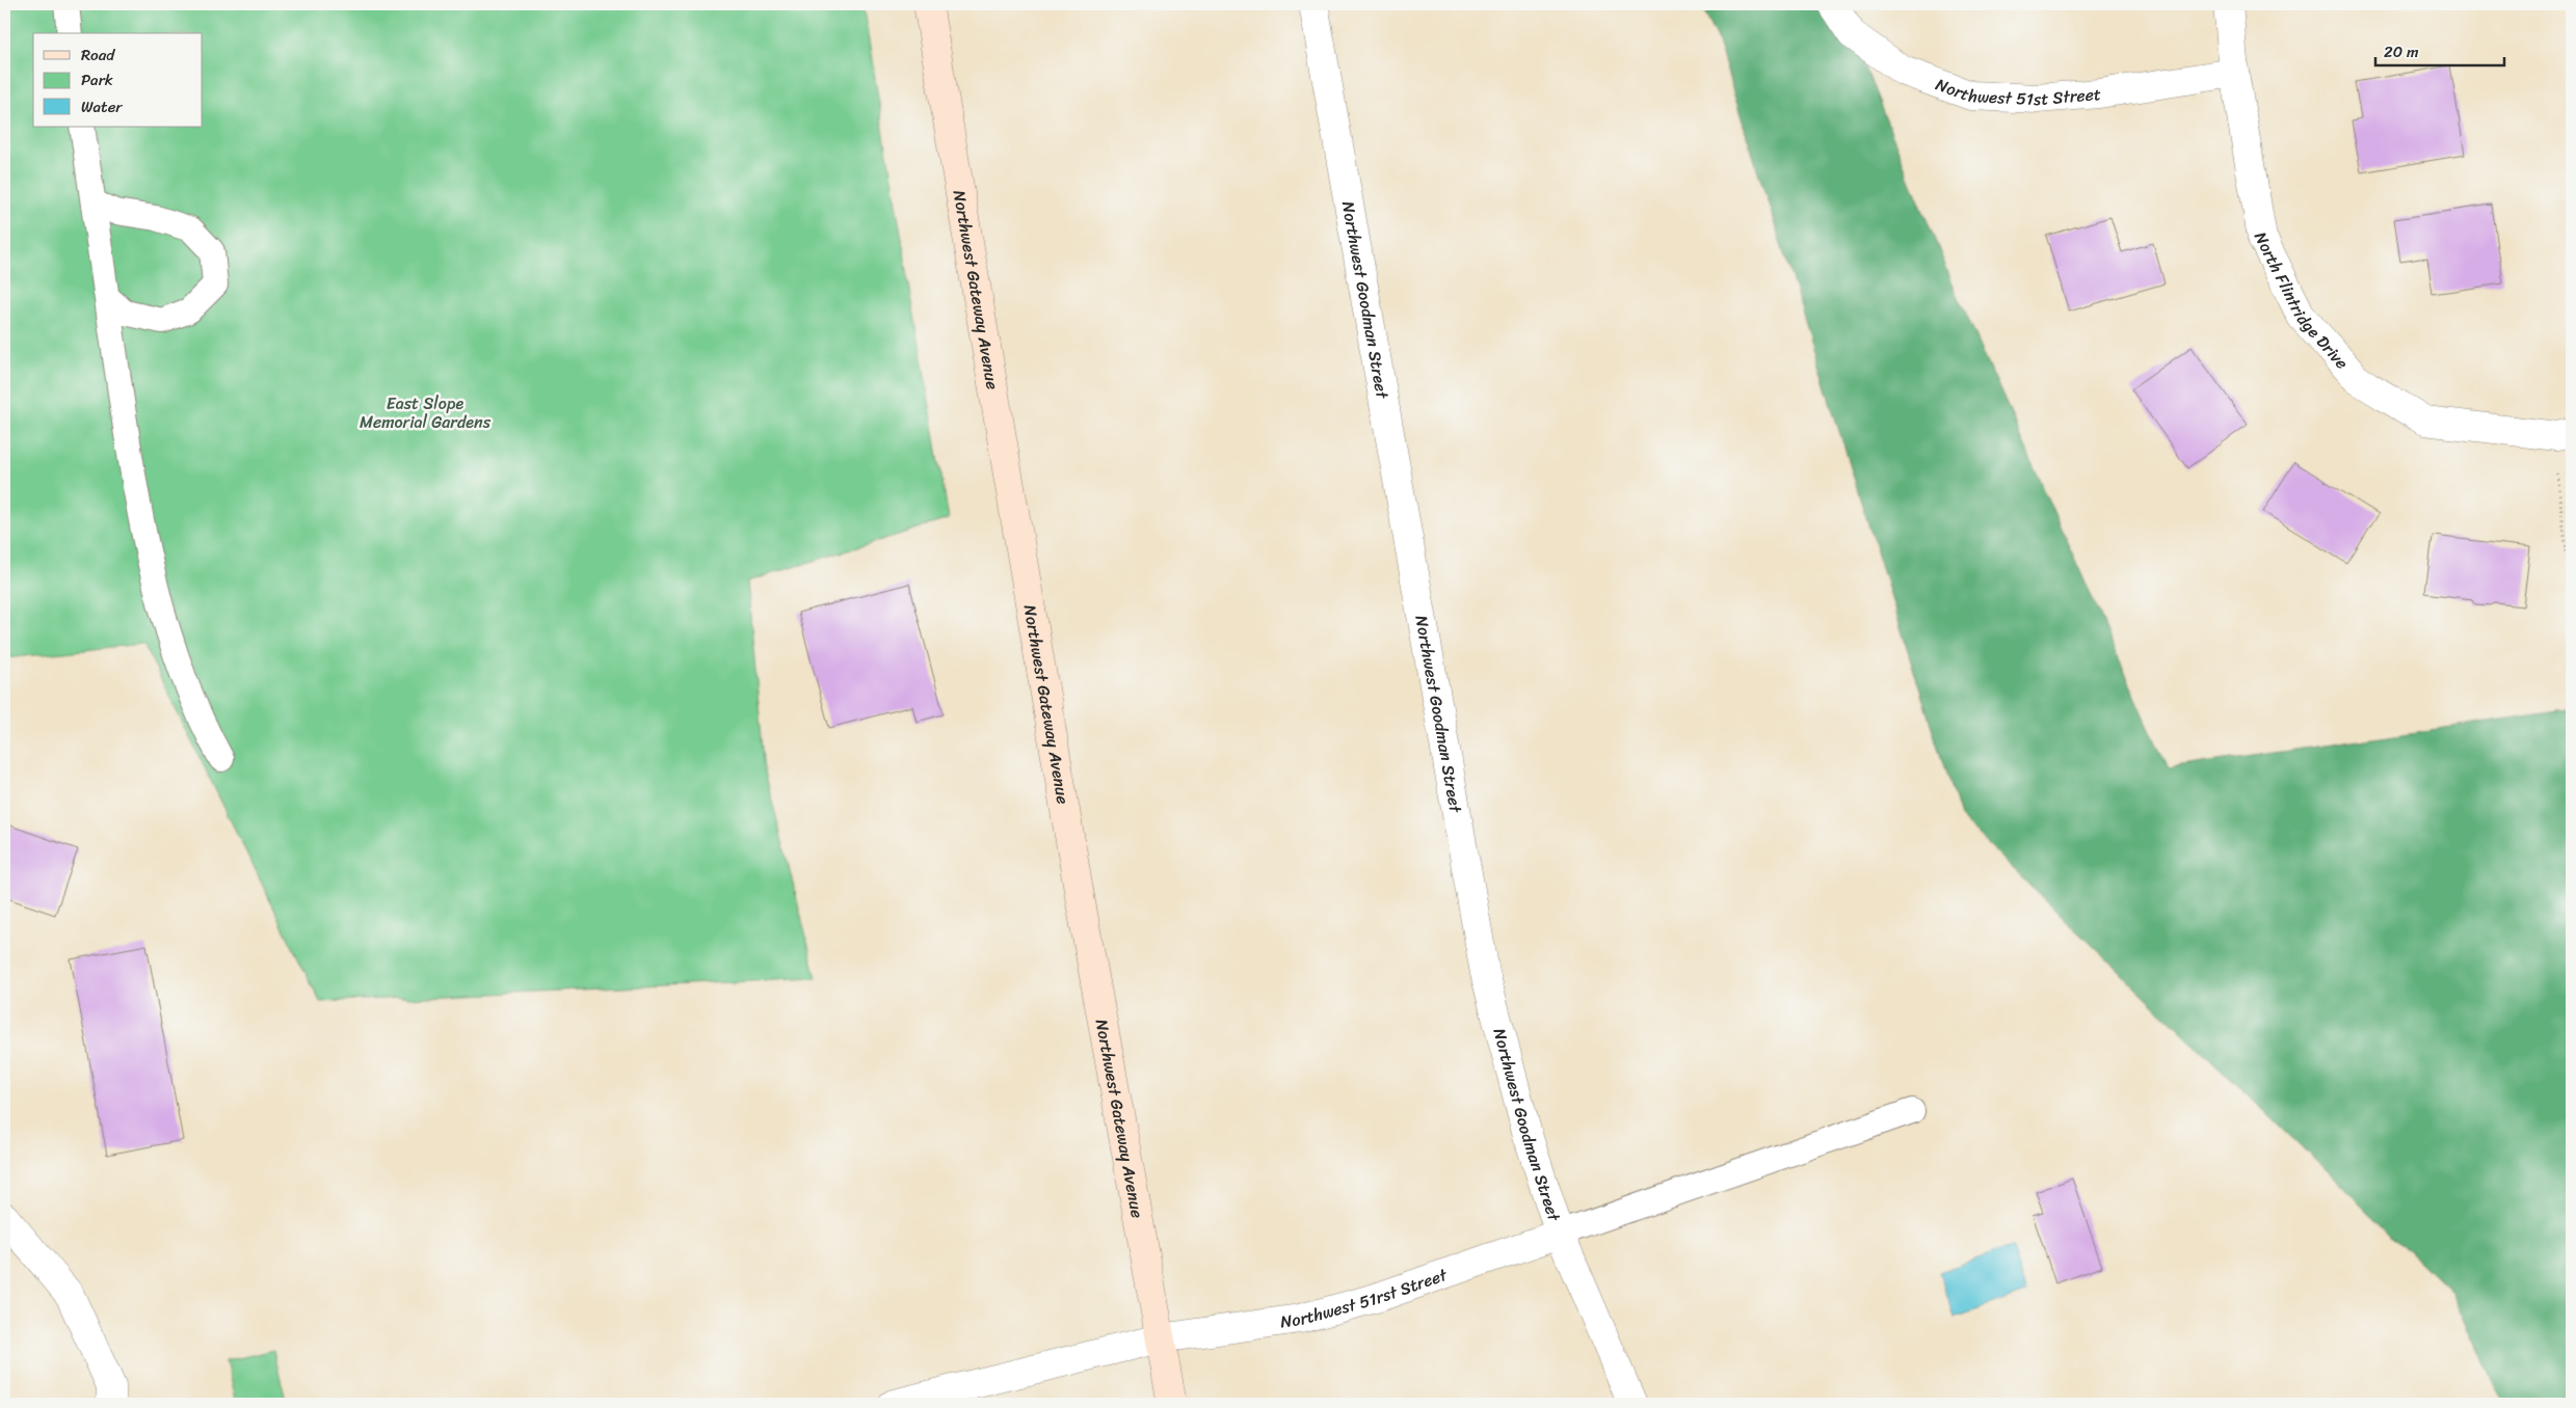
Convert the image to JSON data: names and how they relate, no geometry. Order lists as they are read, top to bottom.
{
  "streets": {
    "main road": ["Northwest Gateway Avenue"],
    "street": [
      "Northwest 51st Street",
      "North Flintridge Drive",
      "Northwest Goodman Street",
      "Northwest 51rst Street"
    ]
  },
  "crossings": [
    ["Northwest 51st Street", "North Flintridge Drive"],
    ["Northwest Gateway Avenue", "Northwest 51rst Street"],
    ["Northwest Goodman Street", "Northwest 51rst Street"]
  ],
  "parks": ["East Slope Memorial Gardens"],
  "legend": ["Road", "Park", "Water"],
  "scale_bar": "20 m"
}
